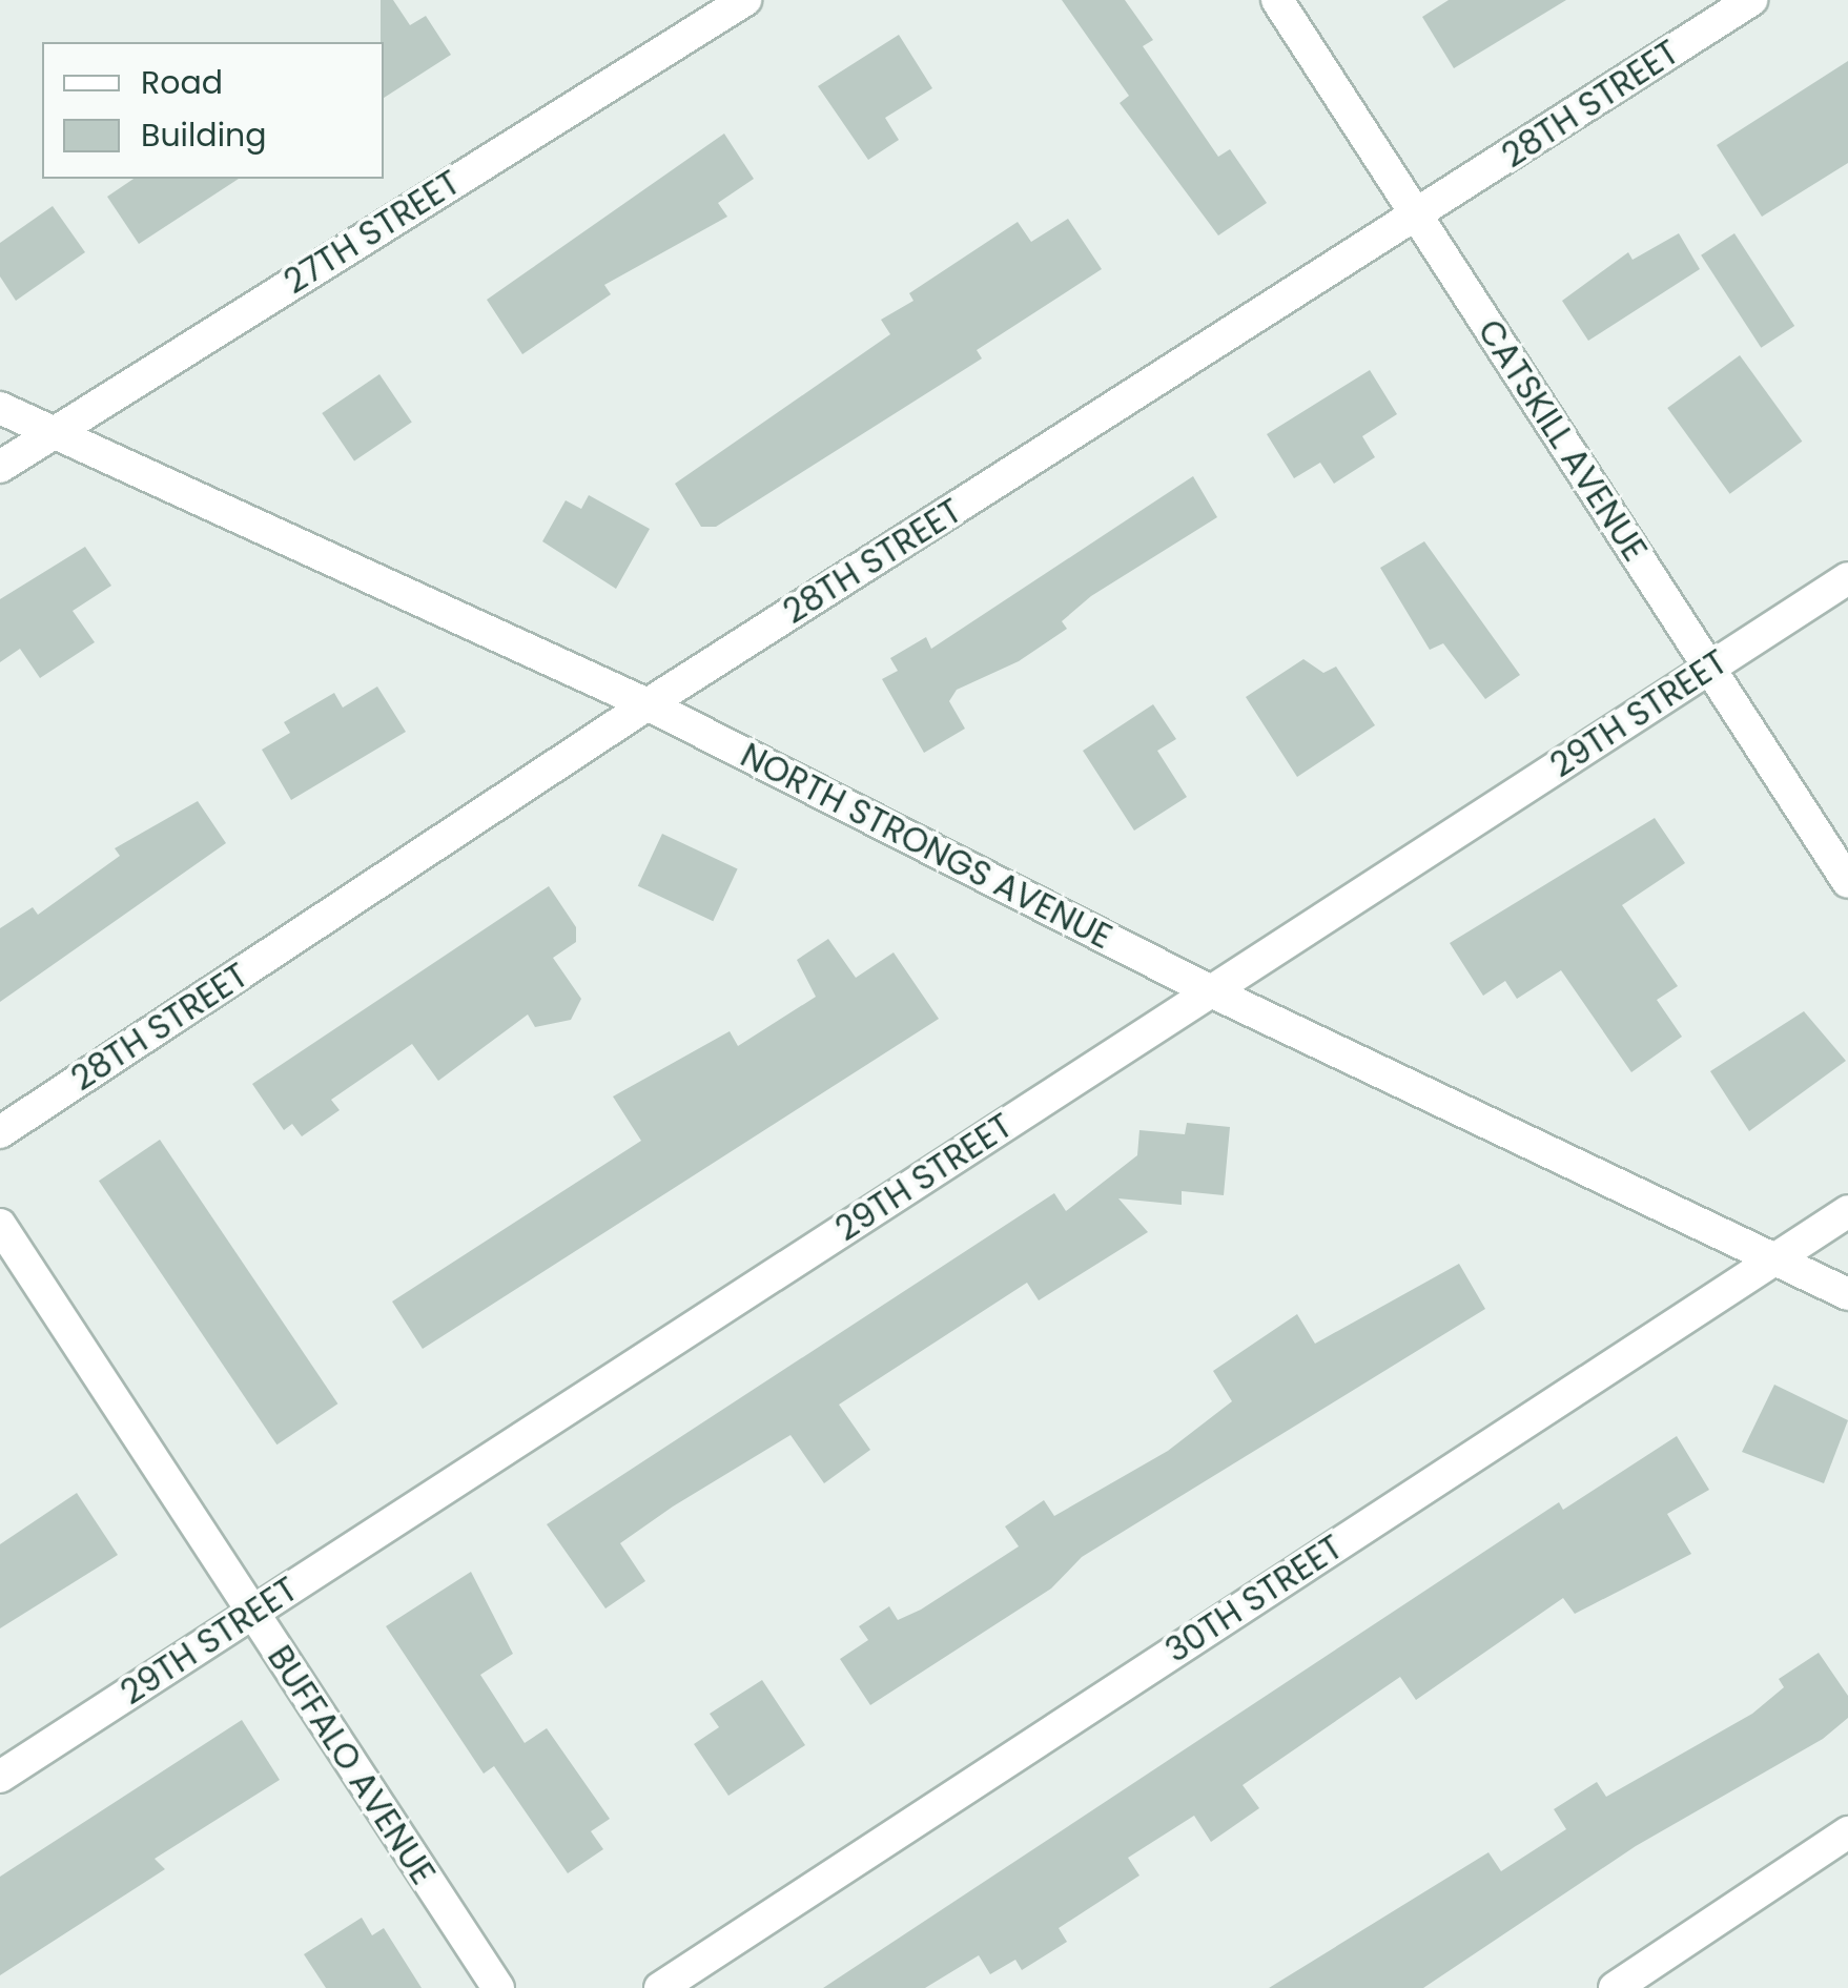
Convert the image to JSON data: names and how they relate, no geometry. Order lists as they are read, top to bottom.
{
  "streets": {
    "street": [
      "28TH STREET",
      "27TH STREET",
      "CATSKILL AVENUE",
      "29TH STREET",
      "NORTH STRONGS AVENUE",
      "30TH STREET",
      "BUFFALO AVENUE"
    ]
  },
  "crossings": [
    ["28TH STREET", "CATSKILL AVENUE"],
    ["28TH STREET", "NORTH STRONGS AVENUE"],
    ["27TH STREET", "NORTH STRONGS AVENUE"],
    ["CATSKILL AVENUE", "29TH STREET"],
    ["29TH STREET", "NORTH STRONGS AVENUE"],
    ["29TH STREET", "BUFFALO AVENUE"],
    ["NORTH STRONGS AVENUE", "30TH STREET"]
  ],
  "legend": ["Road", "Building"]
}
